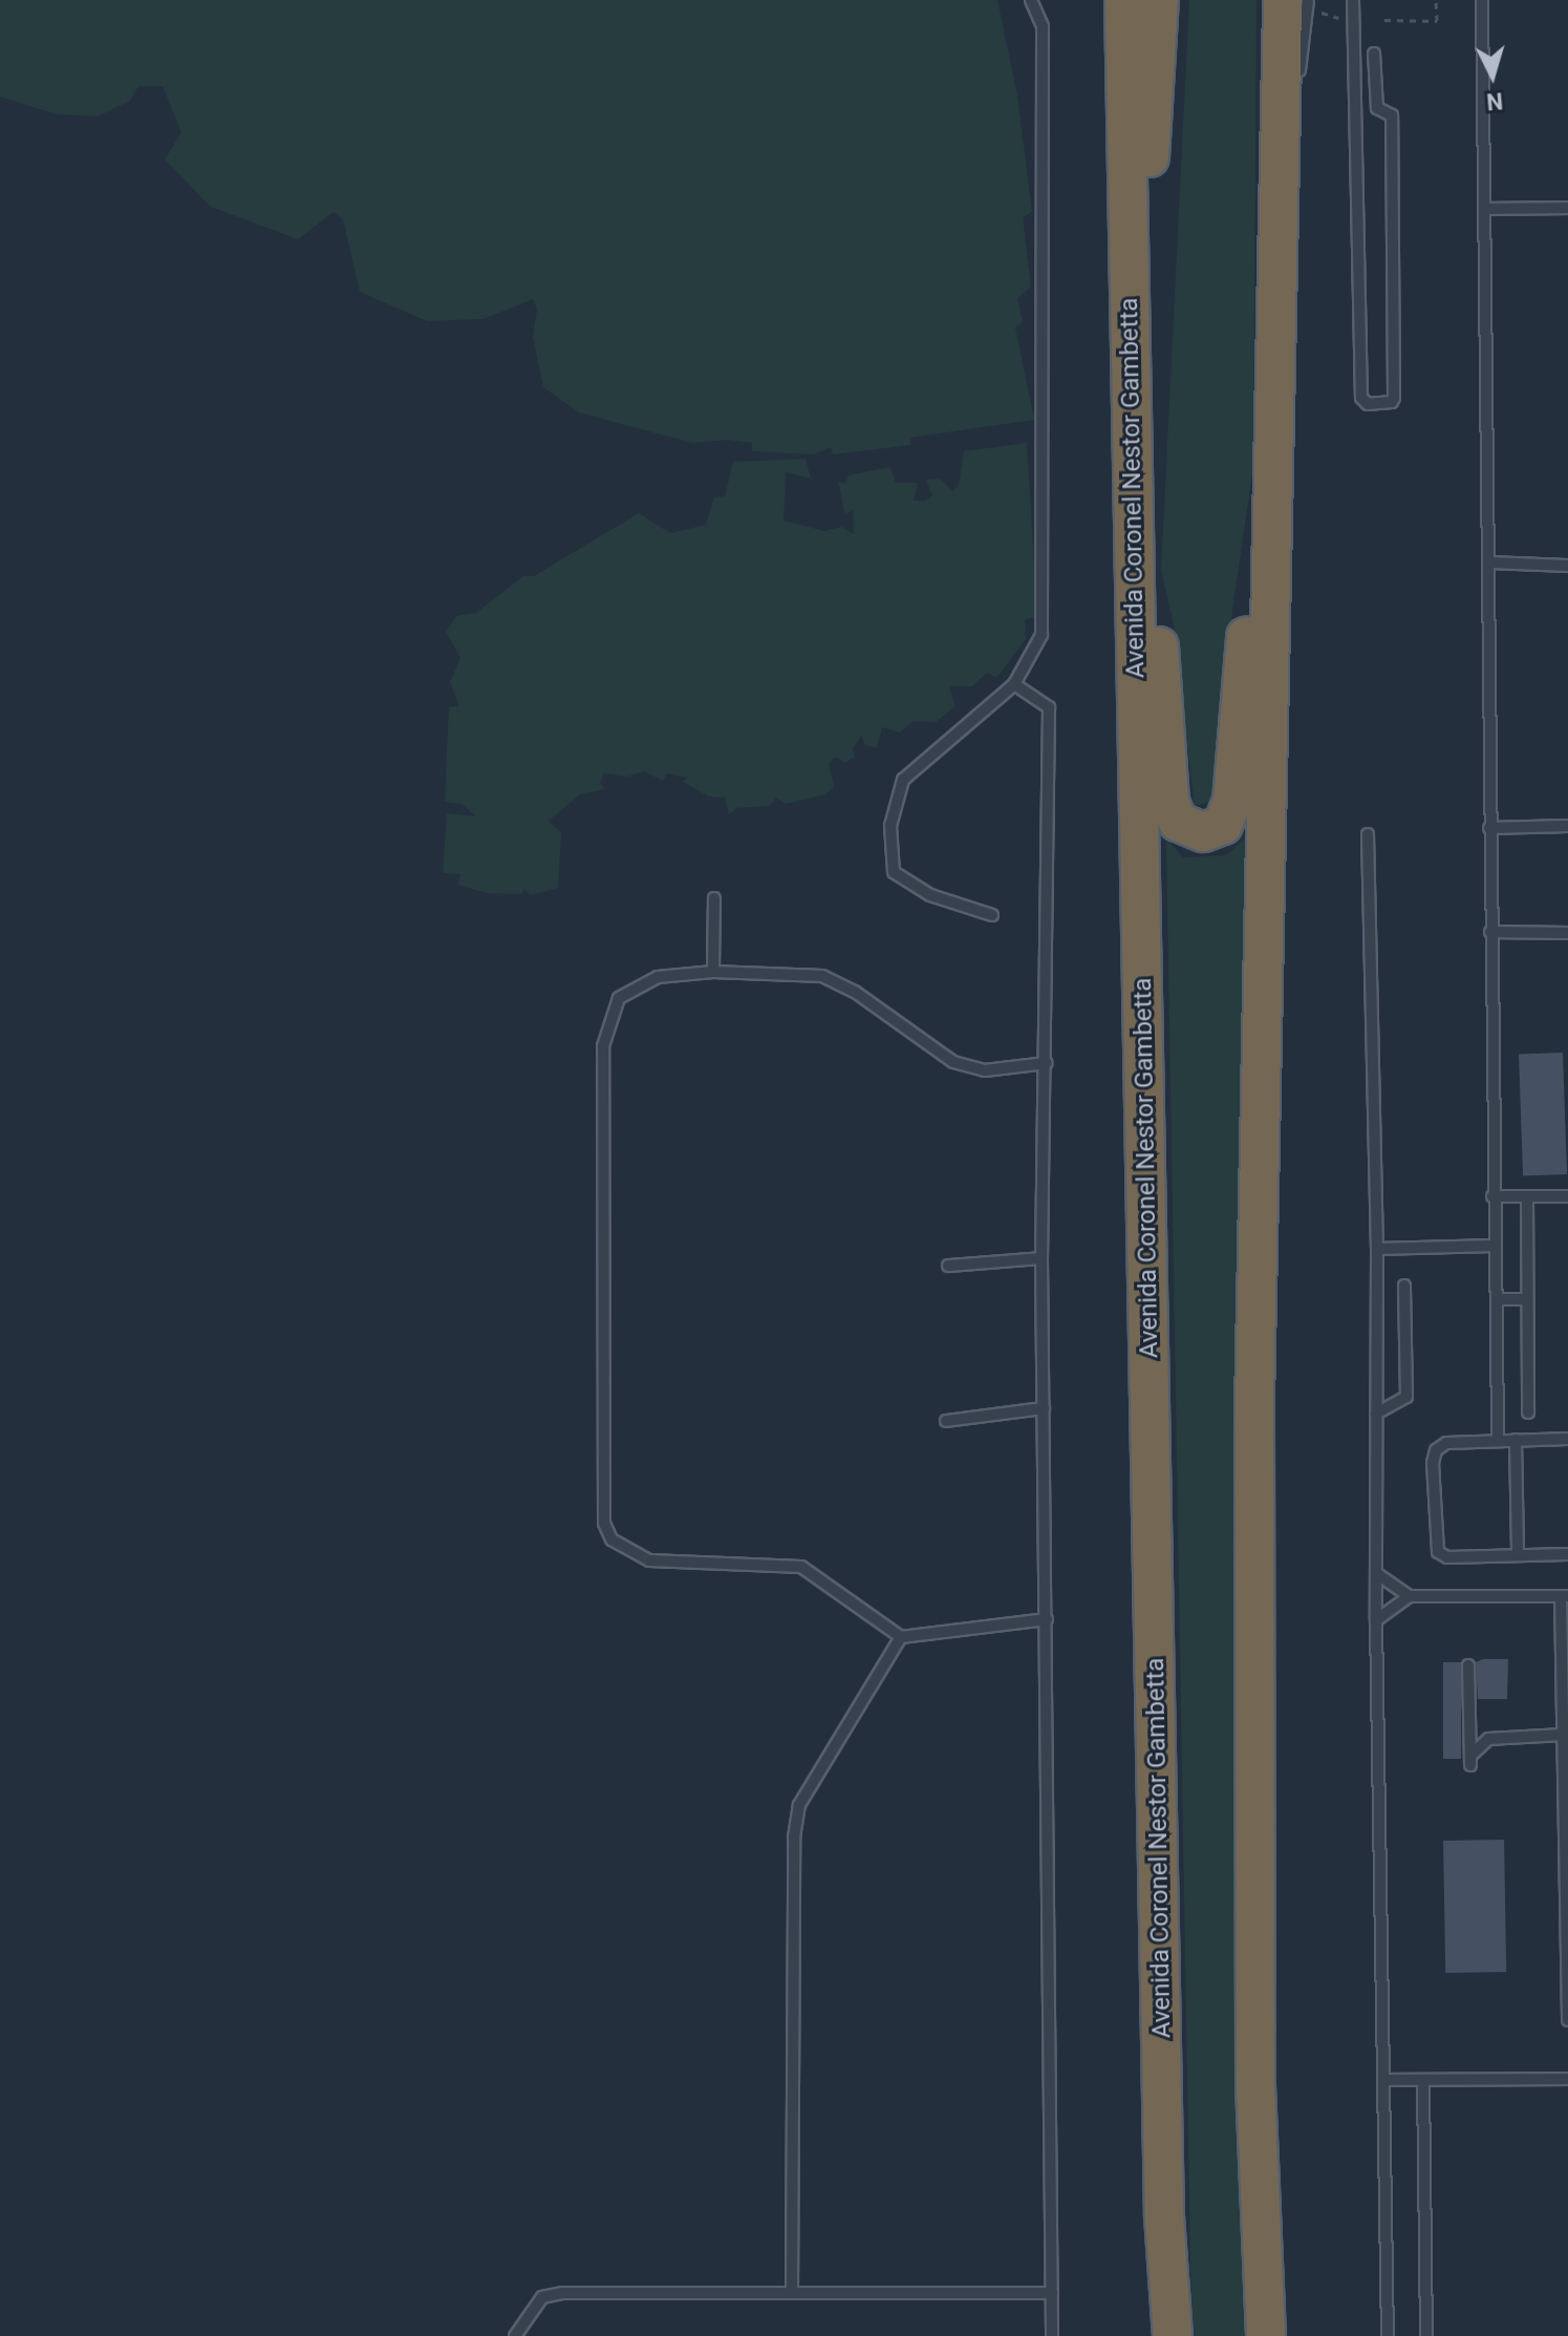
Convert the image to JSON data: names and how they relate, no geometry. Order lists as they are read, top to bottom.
{
  "streets": {
    "highway": ["Avenida Coronel Nestor Gambetta"]
  },
  "north": "bottom"
}
